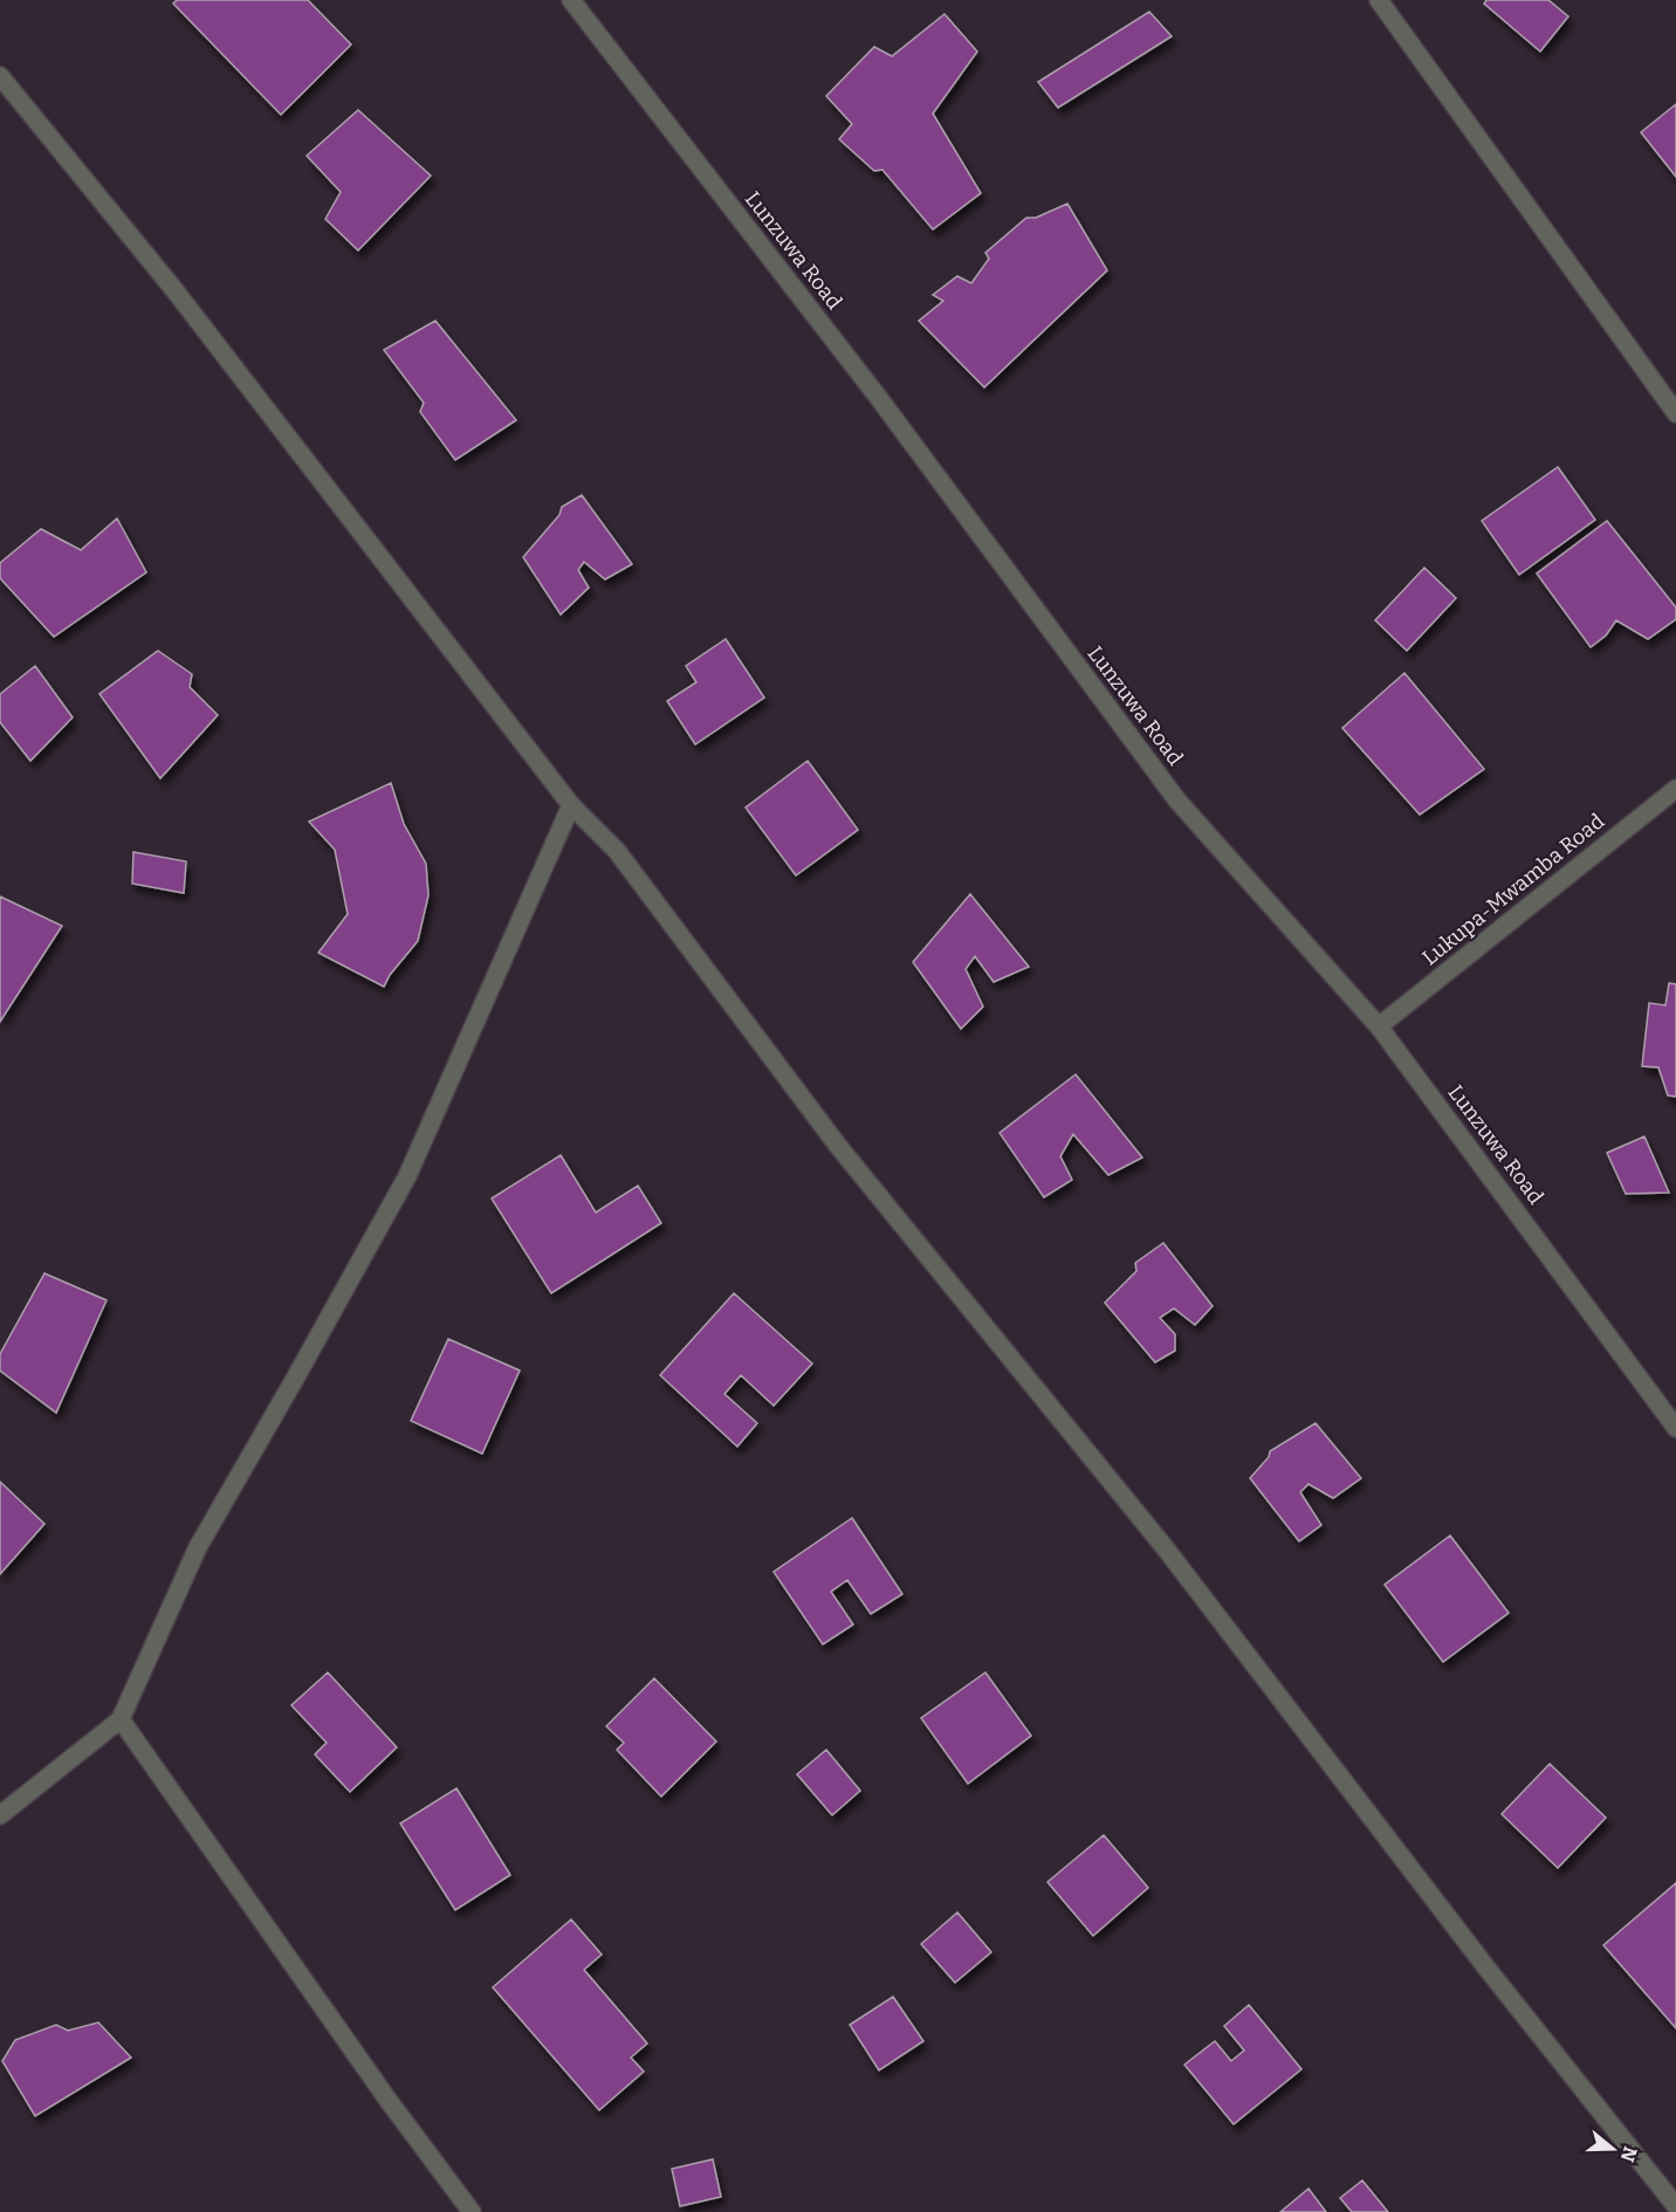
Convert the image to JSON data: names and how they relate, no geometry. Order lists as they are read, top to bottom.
{
  "streets": {
    "street": ["Lunzuwa Road", "Lukupa-Mwamba Road"]
  },
  "crossings": [
    ["Lunzuwa Road", "Lukupa-Mwamba Road"]
  ],
  "north": "right"
}
